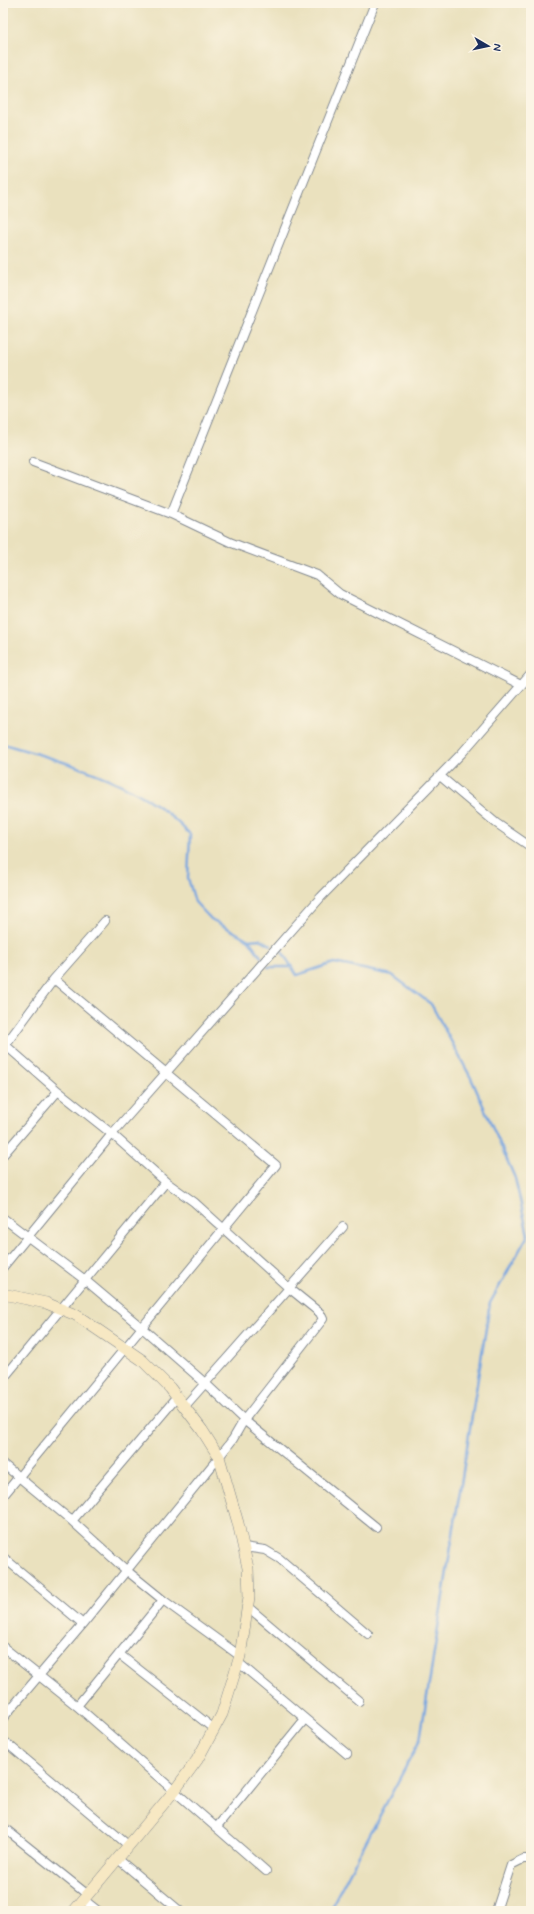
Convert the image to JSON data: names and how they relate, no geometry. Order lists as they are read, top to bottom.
{
  "north": "right"
}
